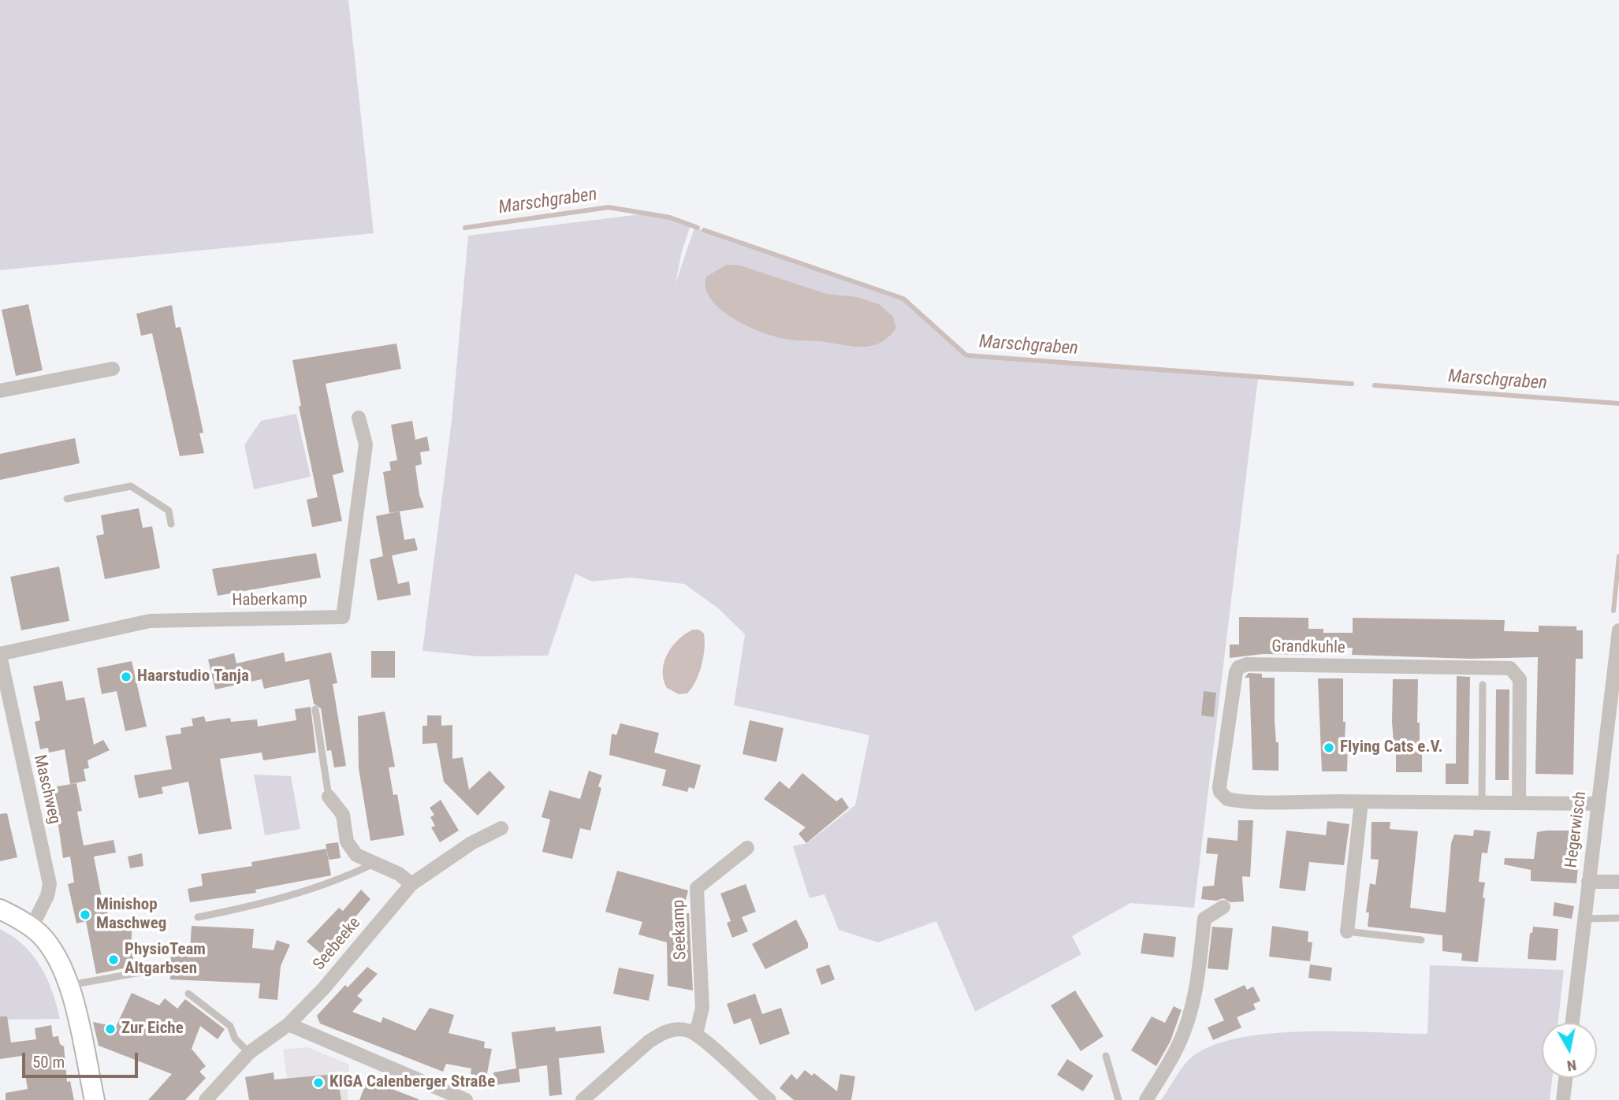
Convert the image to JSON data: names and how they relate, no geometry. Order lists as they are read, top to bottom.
{
  "streets": {
    "street": [
      "Haberkamp",
      "Grandkuhle",
      "Maschweg",
      "Hegerwisch",
      "Seekamp",
      "Seebeeke"
    ]
  },
  "crossings": [
    ["Haberkamp", "Maschweg"],
    ["Grandkuhle", "Hegerwisch"]
  ],
  "water": ["Marschgraben"],
  "places": [
    "Haarstudio Tanja",
    "Flying Cats e.V.",
    "Minishop Maschweg",
    "PhysioTeam Altgarbsen",
    "Zur Eiche",
    "KIGA Calenberger Straße"
  ],
  "scale_bar": "50 m",
  "north": "bottom"
}
